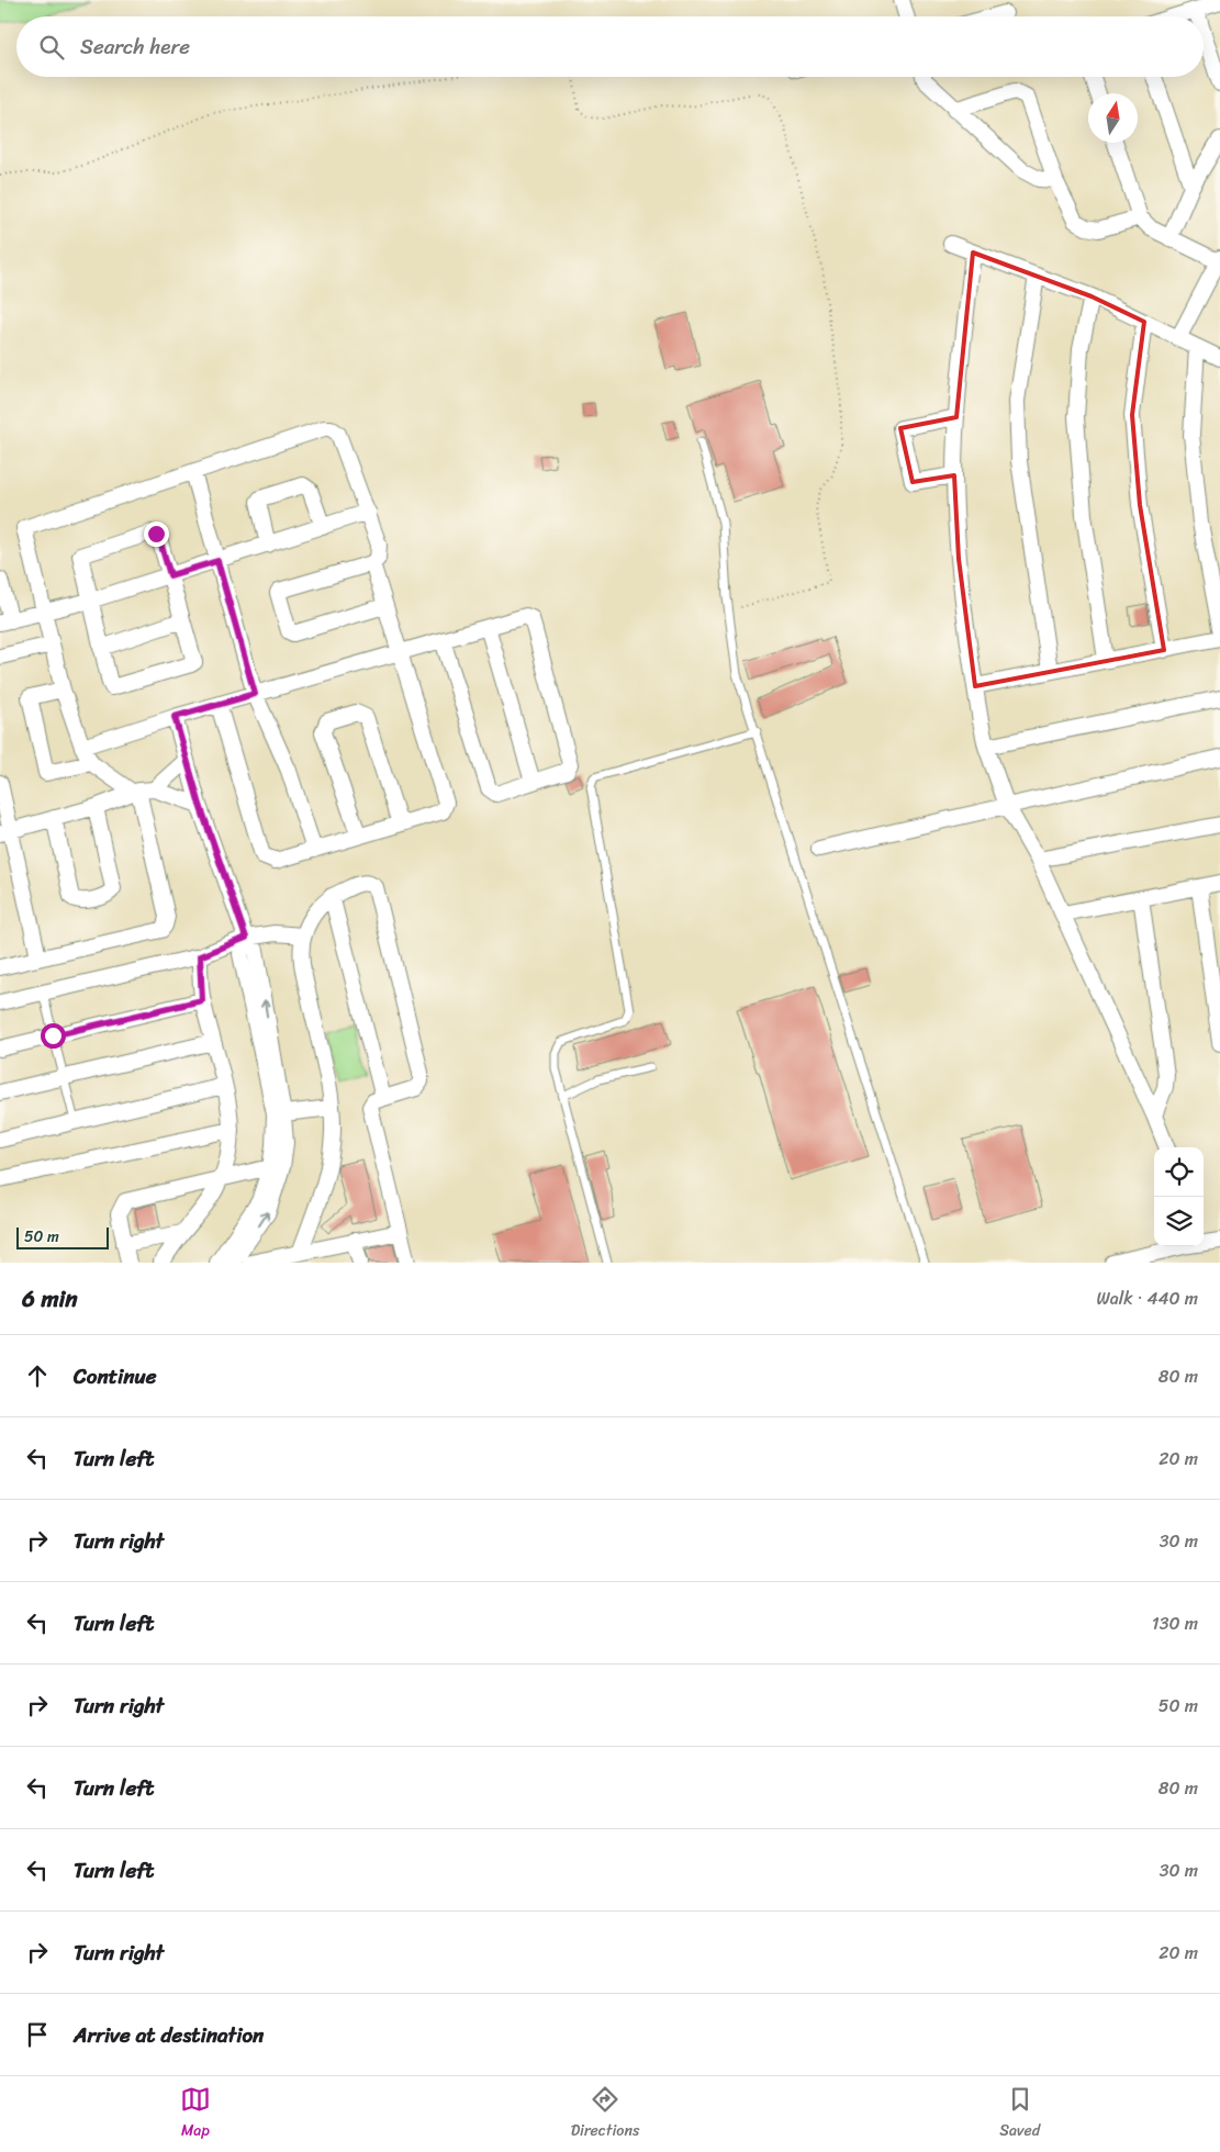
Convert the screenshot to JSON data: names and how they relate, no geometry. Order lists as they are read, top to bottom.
{
  "scale_bar": "50 m",
  "north": "top",
  "page": {
    "search": "Search here",
    "scale": "50 m",
    "heading": ["6 min", "Walk · 440 m"],
    "list": [
      ["Continue", "80 m"],
      ["Turn left", "20 m"],
      ["Turn right", "30 m"],
      ["Turn left", "130 m"],
      ["Turn right", "50 m"],
      ["Turn left", "80 m"],
      ["Turn left", "30 m"],
      ["Turn right", "20 m"],
      "Arrive at destination"
    ],
    "nav": ["Map", "Directions", "Saved"]
  }
}
